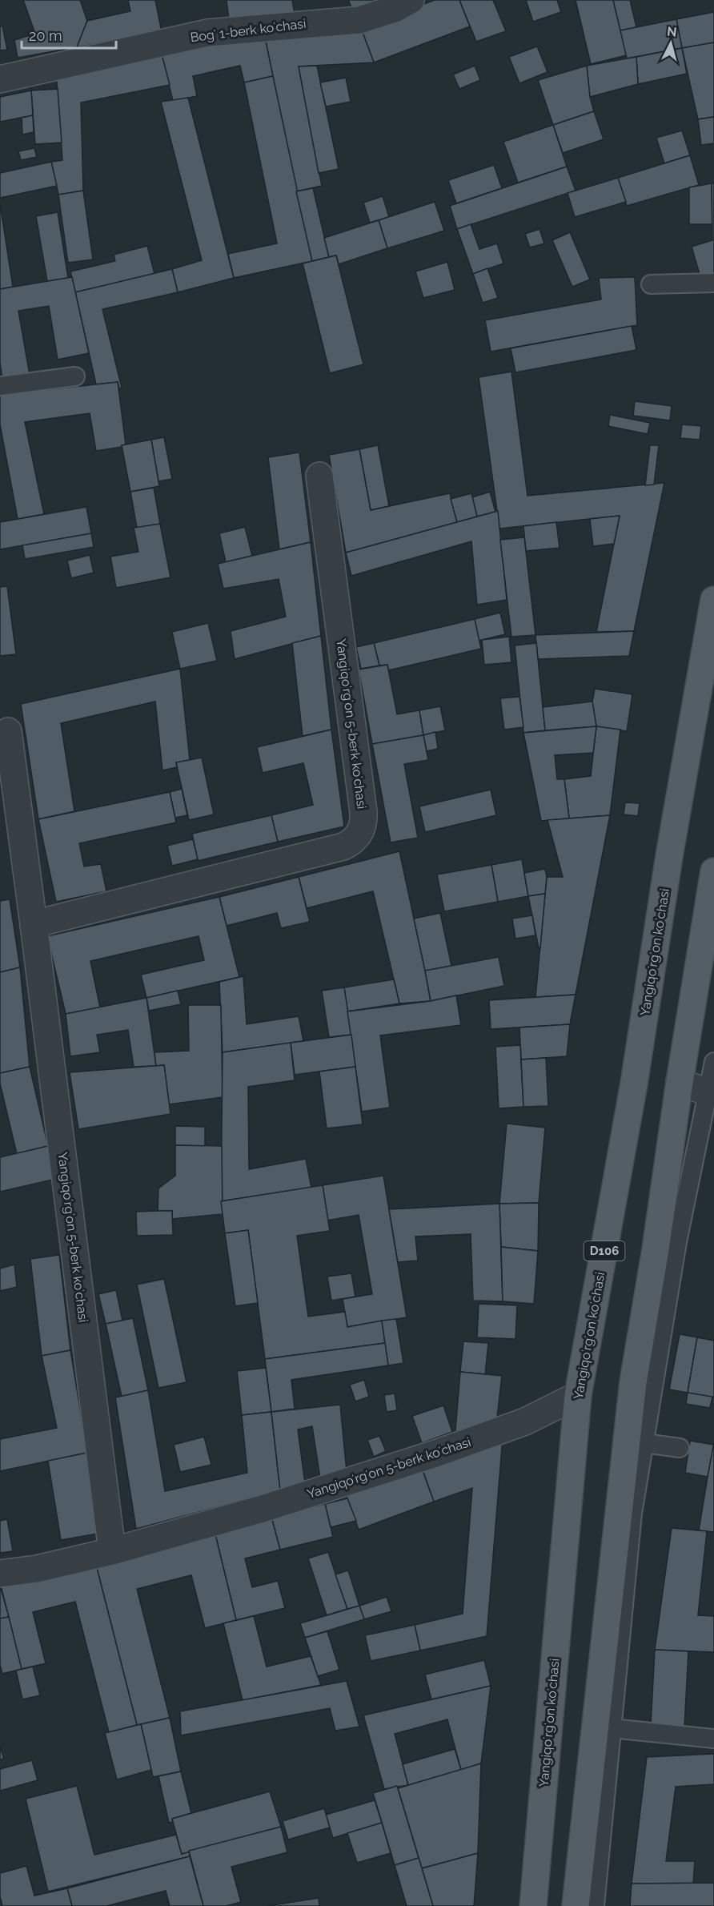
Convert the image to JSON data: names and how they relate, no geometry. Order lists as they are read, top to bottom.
{
  "streets": {
    "main road": ["Yangiqoʻrgʻon koʻchasi", "D106"],
    "street": ["Bogʻ 1-berk koʻchasi", "Yangiqoʻrgʻon 5-berk koʻchasi"]
  },
  "crossings": [
    ["Yangiqoʻrgʻon 5-berk koʻchasi", "Yangiqoʻrgʻon koʻchasi"]
  ],
  "scale_bar": "20 m",
  "north": "top"
}
